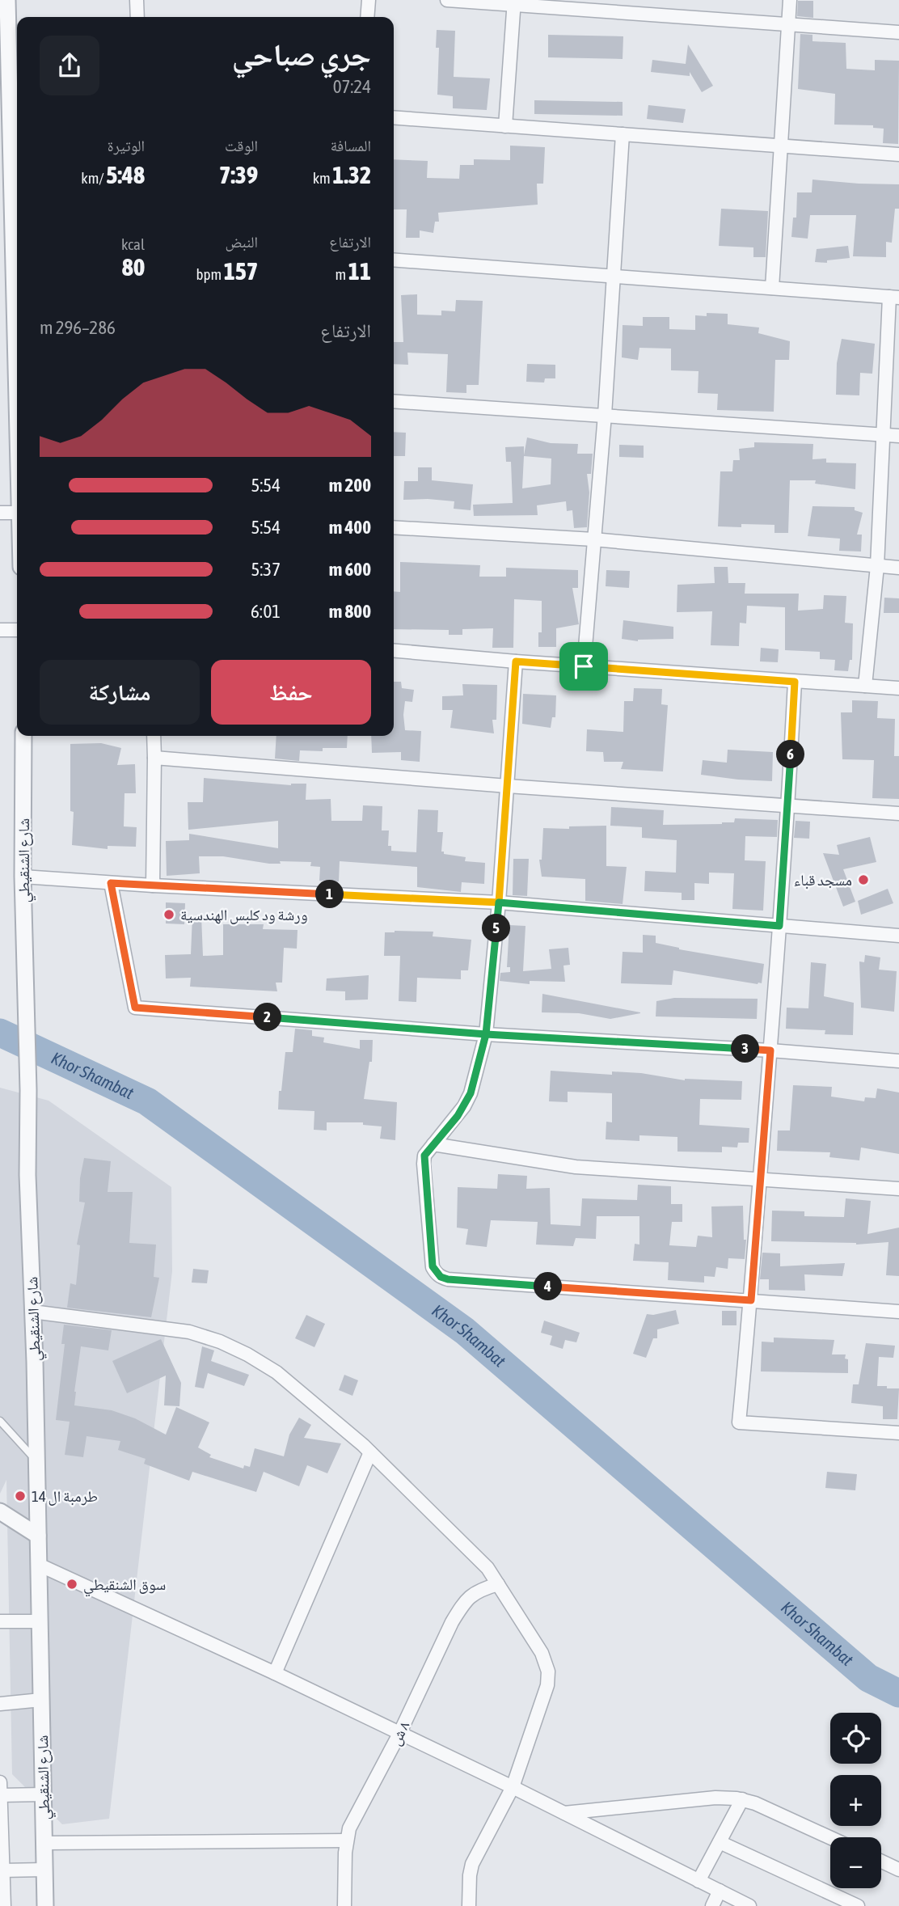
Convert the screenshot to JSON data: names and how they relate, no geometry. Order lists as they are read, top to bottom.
{
  "streets": {
    "street": ["شارع الشنقيطي", "٨ ش"]
  },
  "water": ["Khor Shambat"],
  "places": [
    "مسجد قباء",
    "ورشة ود كلبس الهندسية",
    "طرمبة ال 14",
    "سوق الشنقيطي"
  ],
  "page": {
    "heading": ["جري صباحي", "07:24"],
    "stats": [
      ["المسافة", "1.32 km"],
      ["الوقت", "7:39"],
      ["الوتيرة", "5:48 /km"],
      ["الارتفاع", "11 m"],
      ["النبض", "157 bpm"],
      ["kcal", "80"]
    ],
    "chart": ["الارتفاع", "286–296 m"],
    "list": [
      {
        "name": "200 m",
        "note": "5:54"
      },
      {
        "name": "400 m",
        "note": "5:54"
      },
      {
        "name": "600 m",
        "note": "5:37"
      },
      {
        "name": "800 m",
        "note": "6:01"
      }
    ],
    "buttons": ["حفظ", "مشاركة"],
    "pins": [
      "6",
      "1",
      "5",
      "2",
      "3",
      "4"
    ],
    "map_buttons": ["+", "−"]
  }
}
